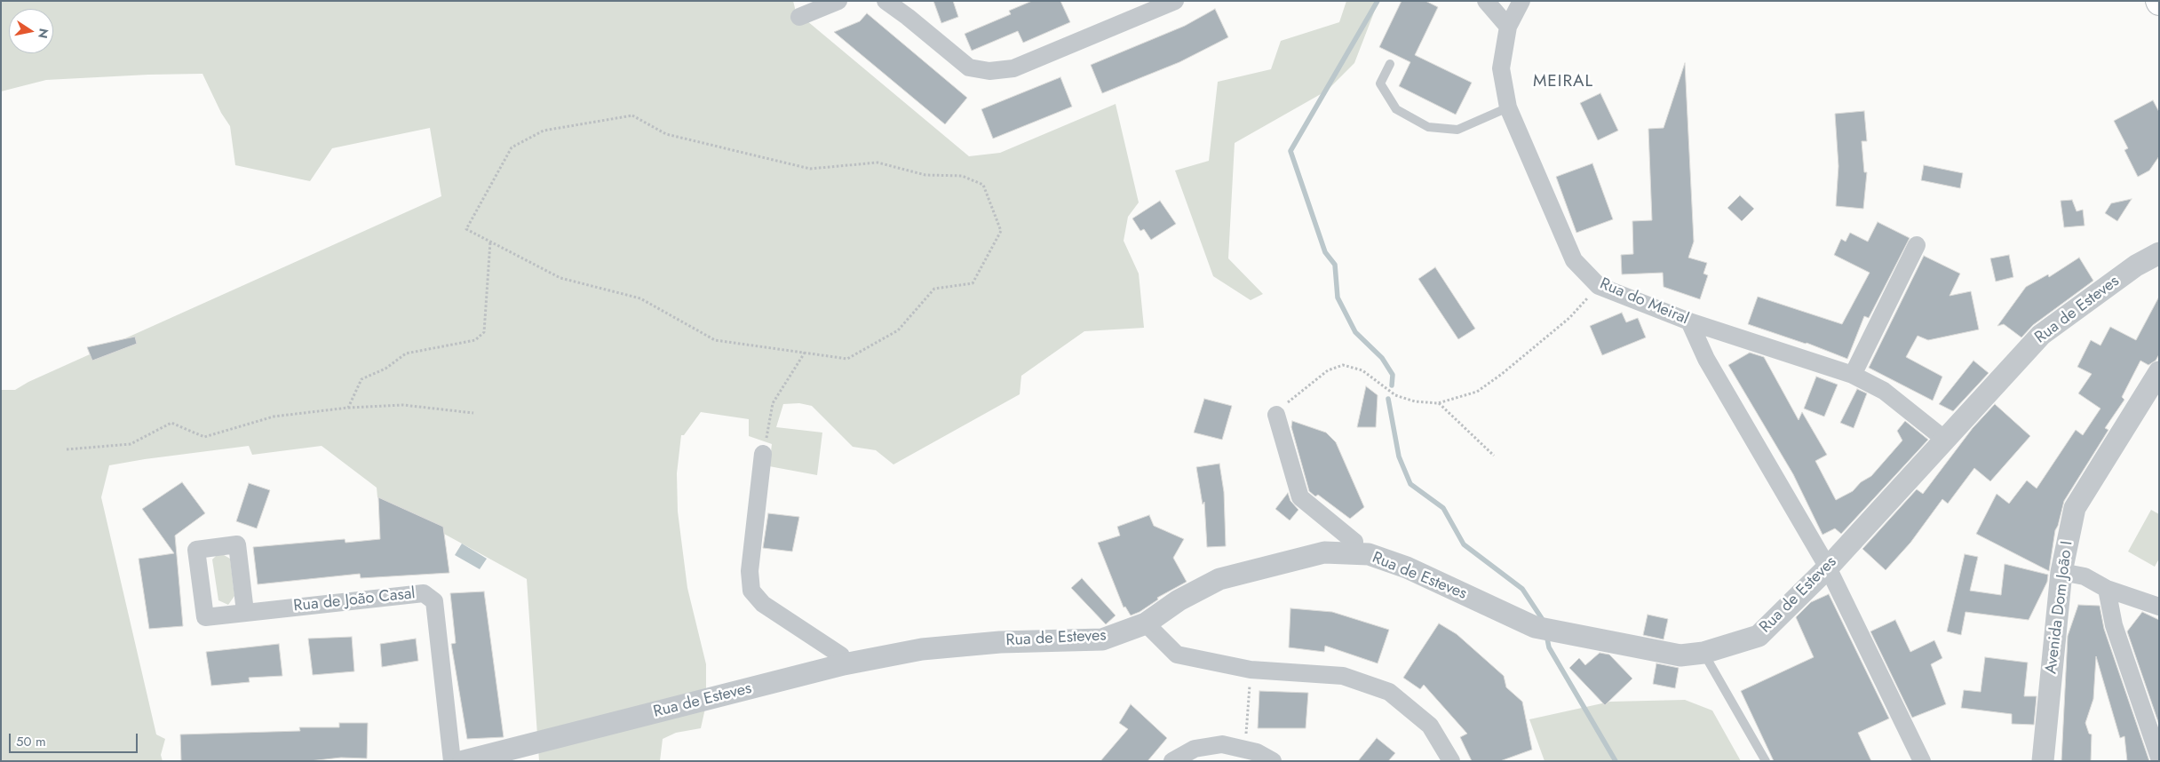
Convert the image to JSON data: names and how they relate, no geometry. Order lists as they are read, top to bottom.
{
  "streets": {
    "street": [
      "Rua do Meiral",
      "Rua de Esteves",
      "Rua de João Casal",
      "Avenida Dom João I"
    ]
  },
  "crossings": [
    ["Rua do Meiral", "Rua de Esteves"]
  ],
  "districts": ["MEIRAL"],
  "scale_bar": "50 m",
  "north": "right"
}
